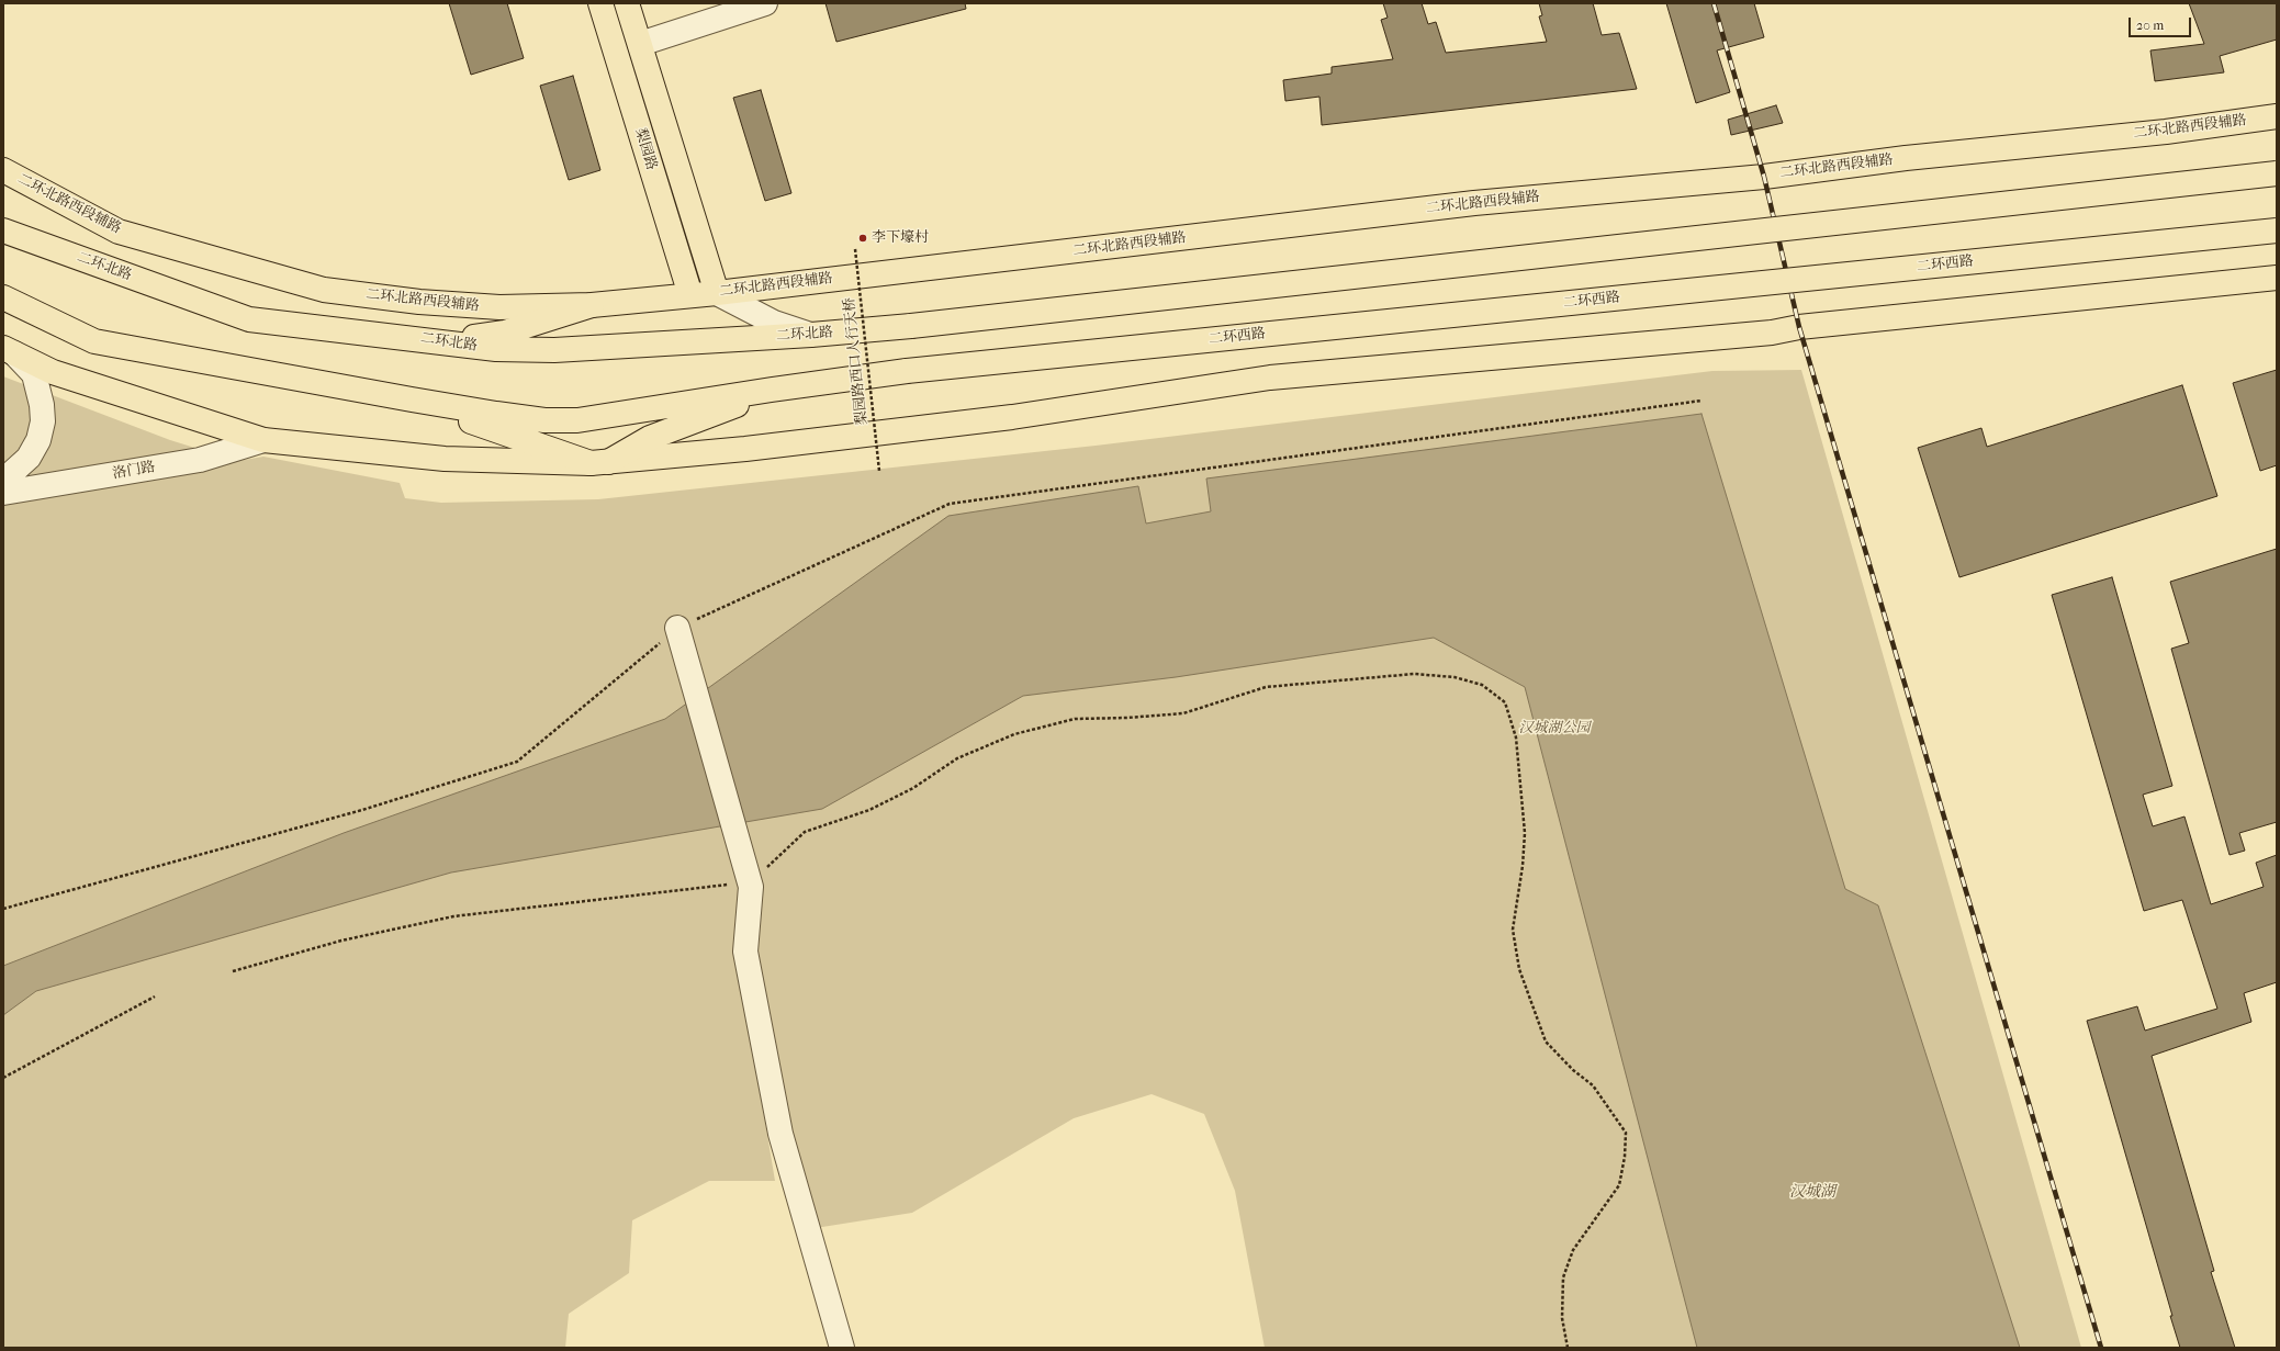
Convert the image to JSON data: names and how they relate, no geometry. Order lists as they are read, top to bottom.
{
  "streets": {
    "main road": [
      "二环北路西段辅路",
      "梨园路",
      "二环西路",
      "二环北路"
    ],
    "street": ["洛门路"],
    "path": ["梨园路西口人行天桥"]
  },
  "crossings": [
    ["二环北路西段辅路", "梨园路"]
  ],
  "water": ["汉城湖"],
  "parks": ["汉城湖公园"],
  "places": ["李下壕村"],
  "scale_bar": "20 m"
}
